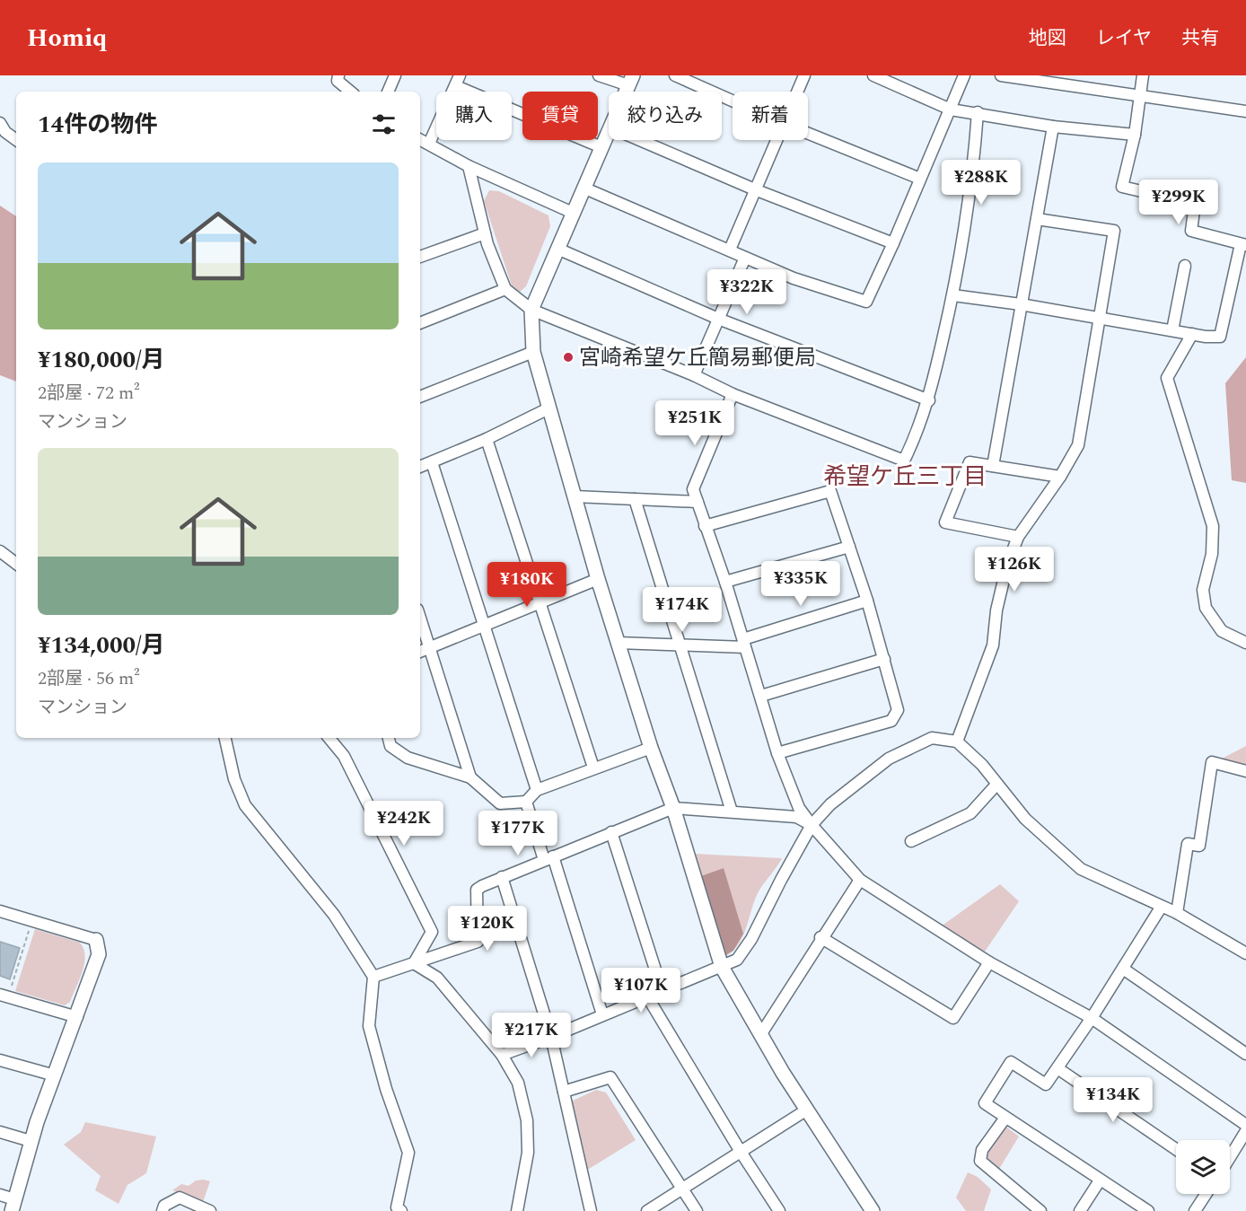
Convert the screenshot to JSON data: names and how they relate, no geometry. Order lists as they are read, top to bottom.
{
  "districts": ["希望ケ丘三丁目"],
  "places": ["宮崎希望ケ丘簡易郵便局"],
  "page": {
    "header": "Homiq",
    "nav": ["地図", "レイヤ", "共有"],
    "chip": [
      "購入",
      "賃貸",
      "絞り込み",
      "新着"
    ],
    "heading": "14件の物件",
    "list": [
      {
        "name": "¥180,000/月",
        "note": "2部屋 · 72 m² · マンション"
      },
      {
        "name": "¥134,000/月",
        "note": "2部屋 · 56 m² · マンション"
      }
    ],
    "price": [
      "¥288K",
      "¥299K",
      "¥322K",
      "¥251K",
      "¥126K",
      "¥335K",
      "¥180K",
      "¥174K",
      "¥242K",
      "¥177K",
      "¥120K",
      "¥107K",
      "¥217K",
      "¥134K"
    ]
  }
}
